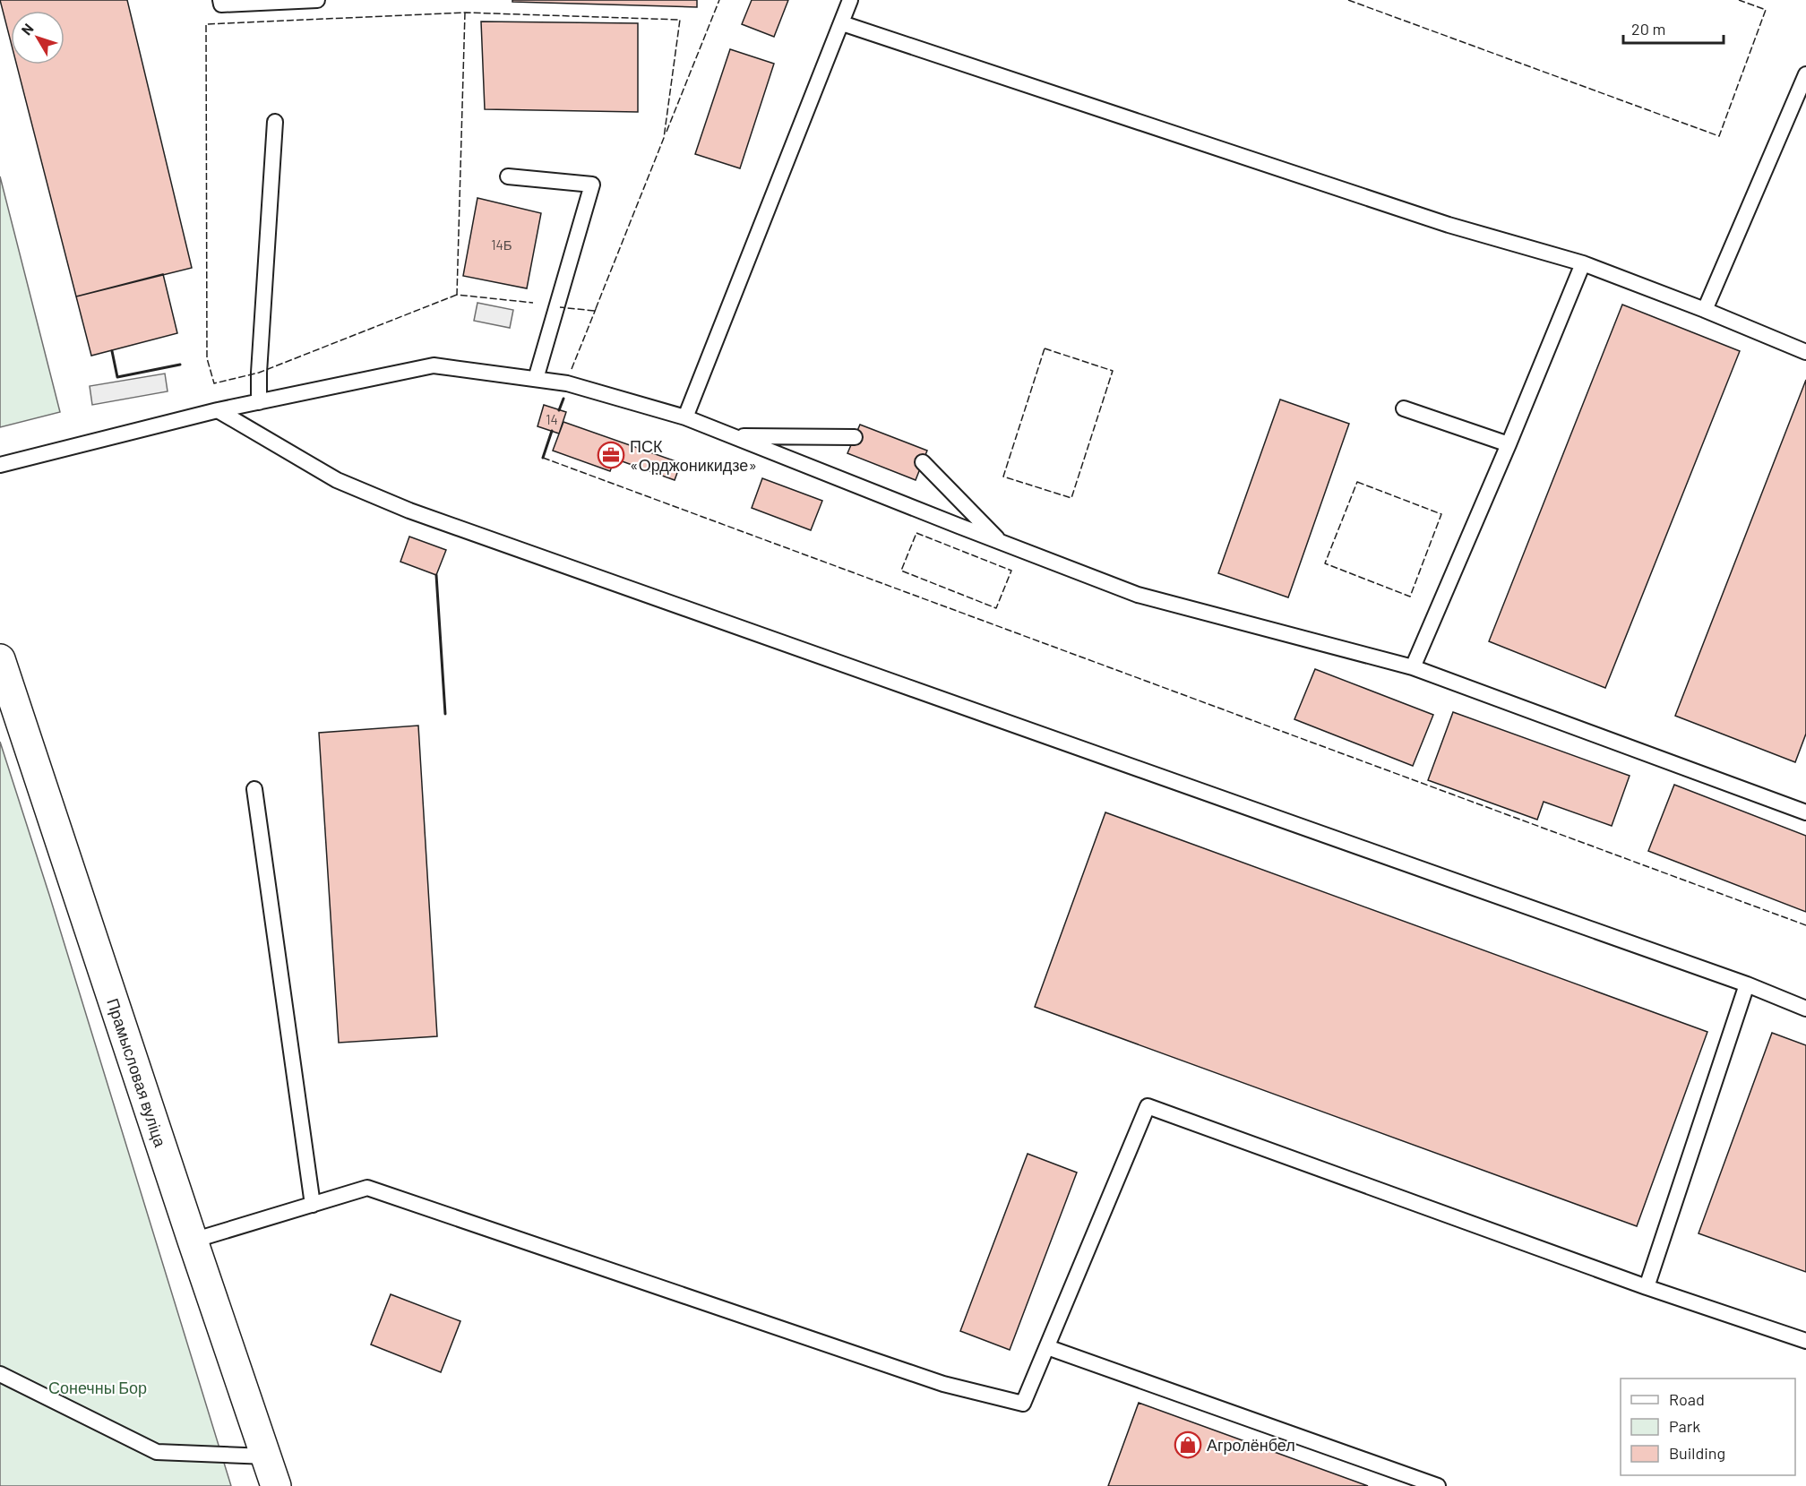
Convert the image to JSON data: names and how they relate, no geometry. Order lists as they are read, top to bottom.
{
  "streets": {
    "street": ["Прамысловая вуліца"]
  },
  "parks": ["Сонечны Бор"],
  "places": {
    "office": ["ПСК «Орджоникидзе»"],
    "shop": ["Агролёнбел"]
  },
  "house_numbers": ["14Б", "14"],
  "legend": ["Road", "Park", "Building"],
  "scale_bar": "20 m",
  "north": "top left"
}
